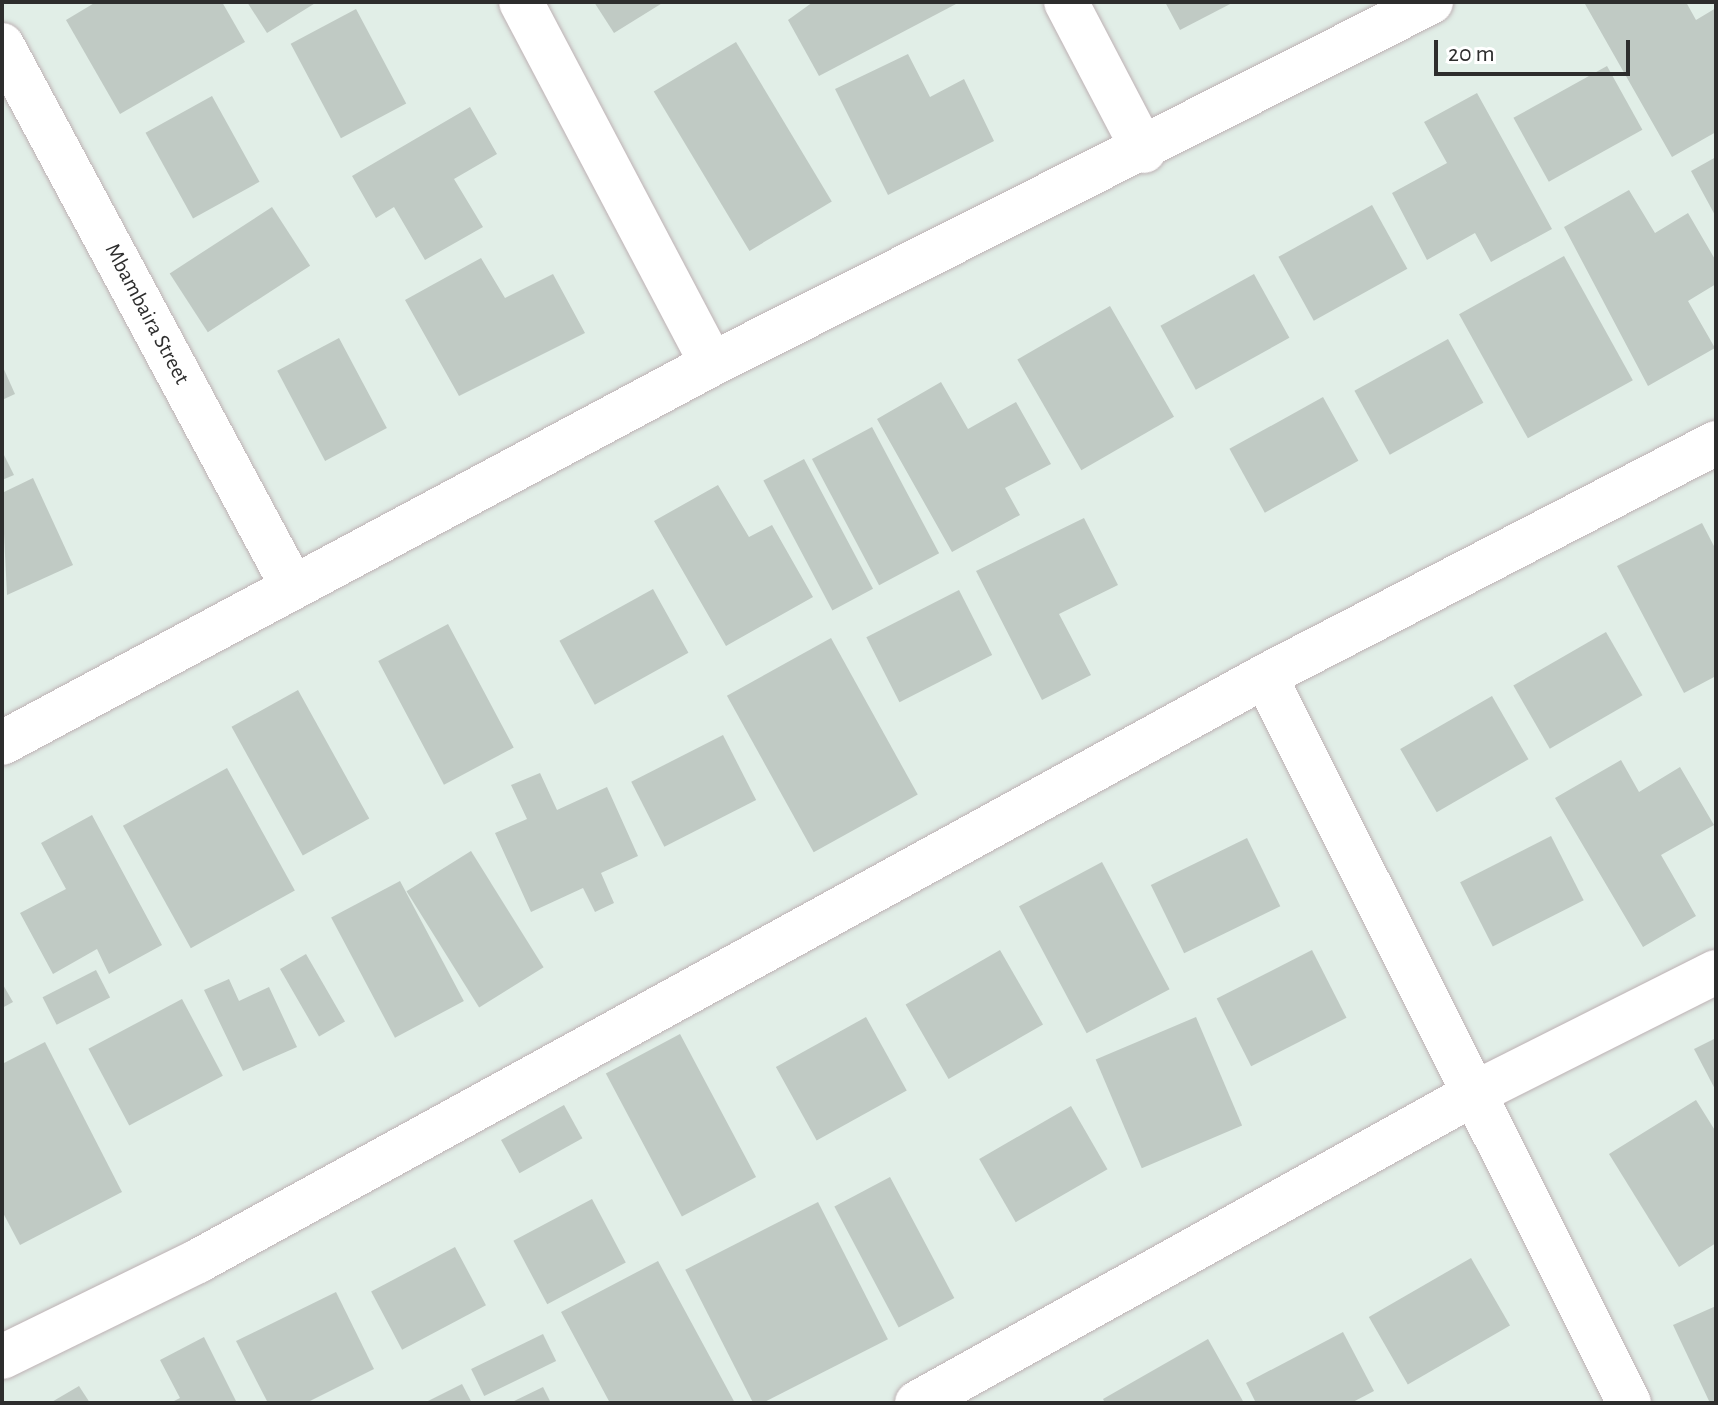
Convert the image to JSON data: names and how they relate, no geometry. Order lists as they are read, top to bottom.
{
  "streets": {
    "street": ["Mbambaira Street"]
  },
  "scale_bar": "20 m"
}
